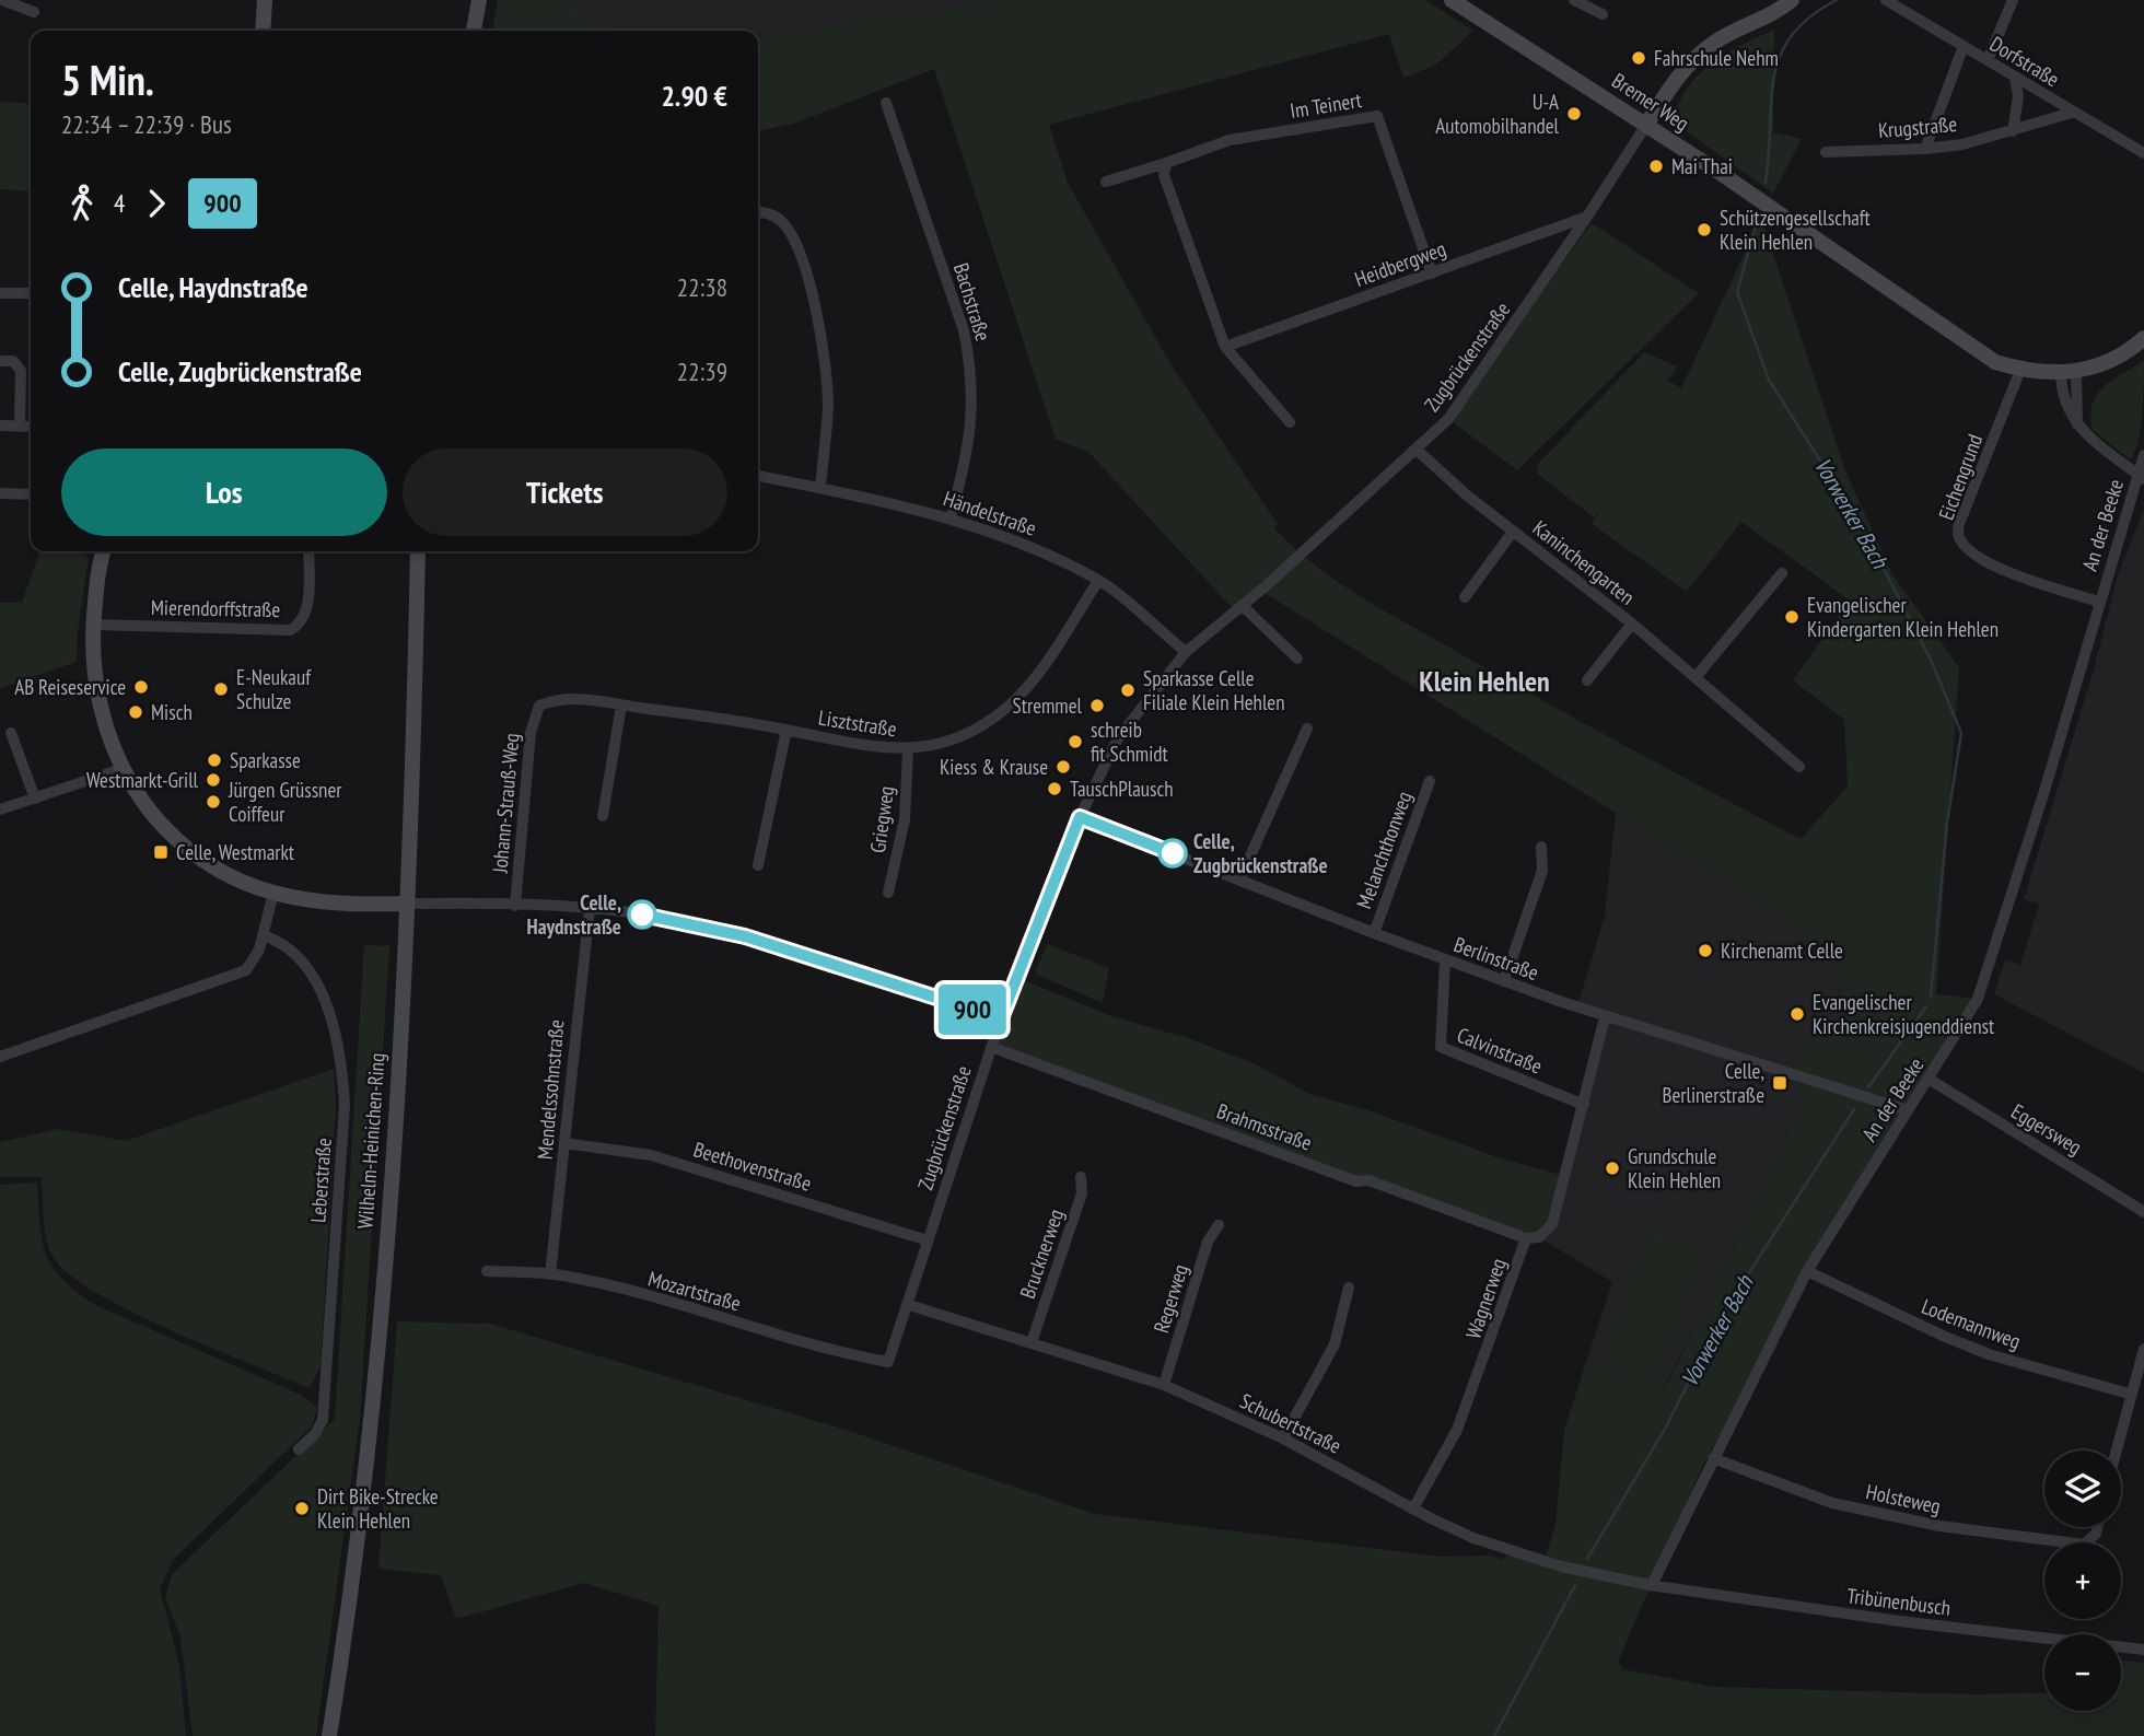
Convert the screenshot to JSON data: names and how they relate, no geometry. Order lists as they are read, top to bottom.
{
  "streets": {
    "main road": ["Bremer Weg", "Wilhelm-Heinichen-Ring"],
    "street": [
      "Dorfstraße",
      "Im Teinert",
      "Krugstraße",
      "Heidbergweg",
      "Bachstraße",
      "Zugbrückenstraße",
      "Eichengrund",
      "Händelstraße",
      "An der Beeke",
      "Kaninchengarten",
      "Mierendorffstraße",
      "Lisztstraße",
      "Johann-Strauß-Weg",
      "Griegweg",
      "Melanchthonweg",
      "Berlinstraße",
      "Calvinstraße",
      "Mendelssohnstraße",
      "Brahmsstraße",
      "Eggersweg",
      "Beethovenstraße",
      "Leberstraße",
      "Brucknerweg",
      "Mozartstraße",
      "Regerweg",
      "Wagnerweg",
      "Lodemannweg",
      "Schubertstraße",
      "Holsteweg",
      "Tribünenbusch"
    ]
  },
  "crossings": [
    ["Dorfstraße", "Krugstraße"],
    ["Bremer Weg", "Zugbrückenstraße"],
    ["Bremer Weg", "Eichengrund"],
    ["Im Teinert", "Heidbergweg"],
    ["Heidbergweg", "Zugbrückenstraße"],
    ["Bachstraße", "Händelstraße"],
    ["Zugbrückenstraße", "Händelstraße"],
    ["Zugbrückenstraße", "Kaninchengarten"],
    ["Zugbrückenstraße", "Berlinstraße"],
    ["Zugbrückenstraße", "Brahmsstraße"],
    ["Zugbrückenstraße", "Beethovenstraße"],
    ["Zugbrückenstraße", "Mozartstraße"],
    ["Zugbrückenstraße", "Schubertstraße"],
    ["Eichengrund", "An der Beeke"],
    ["Händelstraße", "Lisztstraße"],
    ["An der Beeke", "Berlinstraße"],
    ["An der Beeke", "Eggersweg"],
    ["An der Beeke", "Lodemannweg"],
    ["An der Beeke", "Schubertstraße"],
    ["An der Beeke", "Holsteweg"],
    ["An der Beeke", "Tribünenbusch"],
    ["Lisztstraße", "Johann-Strauß-Weg"],
    ["Lisztstraße", "Griegweg"],
    ["Melanchthonweg", "Berlinstraße"],
    ["Berlinstraße", "Calvinstraße"],
    ["Berlinstraße", "Wagnerweg"],
    ["Calvinstraße", "Wagnerweg"],
    ["Mendelssohnstraße", "Beethovenstraße"],
    ["Mendelssohnstraße", "Mozartstraße"],
    ["Brahmsstraße", "Wagnerweg"],
    ["Brucknerweg", "Schubertstraße"],
    ["Regerweg", "Schubertstraße"],
    ["Wagnerweg", "Schubertstraße"],
    ["Schubertstraße", "Tribünenbusch"]
  ],
  "districts": ["Klein Hehlen"],
  "water": ["Vorwerker Bach"],
  "places": {
    "other": [
      "Fahrschule Nehm",
      "U-A Automobilhandel",
      "Mai Thai",
      "Schützengesellschaft Klein Hehlen",
      "Evangelischer Kindergarten Klein Hehlen",
      "AB Reiseservice",
      "E-Neukauf Schulze",
      "Sparkasse Celle Filiale Klein Hehlen",
      "Stremmel",
      "Misch",
      "schreib fit Schmidt",
      "Sparkasse",
      "Kiess & Krause",
      "Westmarkt-Grill",
      "TauschPlausch",
      "Jürgen Grüssner Coiffeur",
      "Celle, Zugbrückenstraße",
      "Celle, Haydnstraße",
      "Kirchenamt Celle",
      "Evangelischer Kirchenkreisjugenddienst",
      "Grundschule Klein Hehlen",
      "Dirt Bike-Strecke Klein Hehlen"
    ],
    "transit": ["Celle, Westmarkt", "Celle, Berlinerstraße"]
  },
  "lines": ["bus line 900"],
  "page": {
    "on_map": "900",
    "heading": ["5 Min.", "22:34 – 22:39 · Bus", "2.90 €"],
    "legs": ["4", "900"],
    "list": [
      {
        "name": "Celle, Haydnstraße",
        "value": "22:38"
      },
      {
        "name": "Celle, Zugbrückenstraße",
        "value": "22:39"
      }
    ],
    "buttons": ["Los", "Tickets"],
    "map_buttons": ["+", "−"]
  }
}
